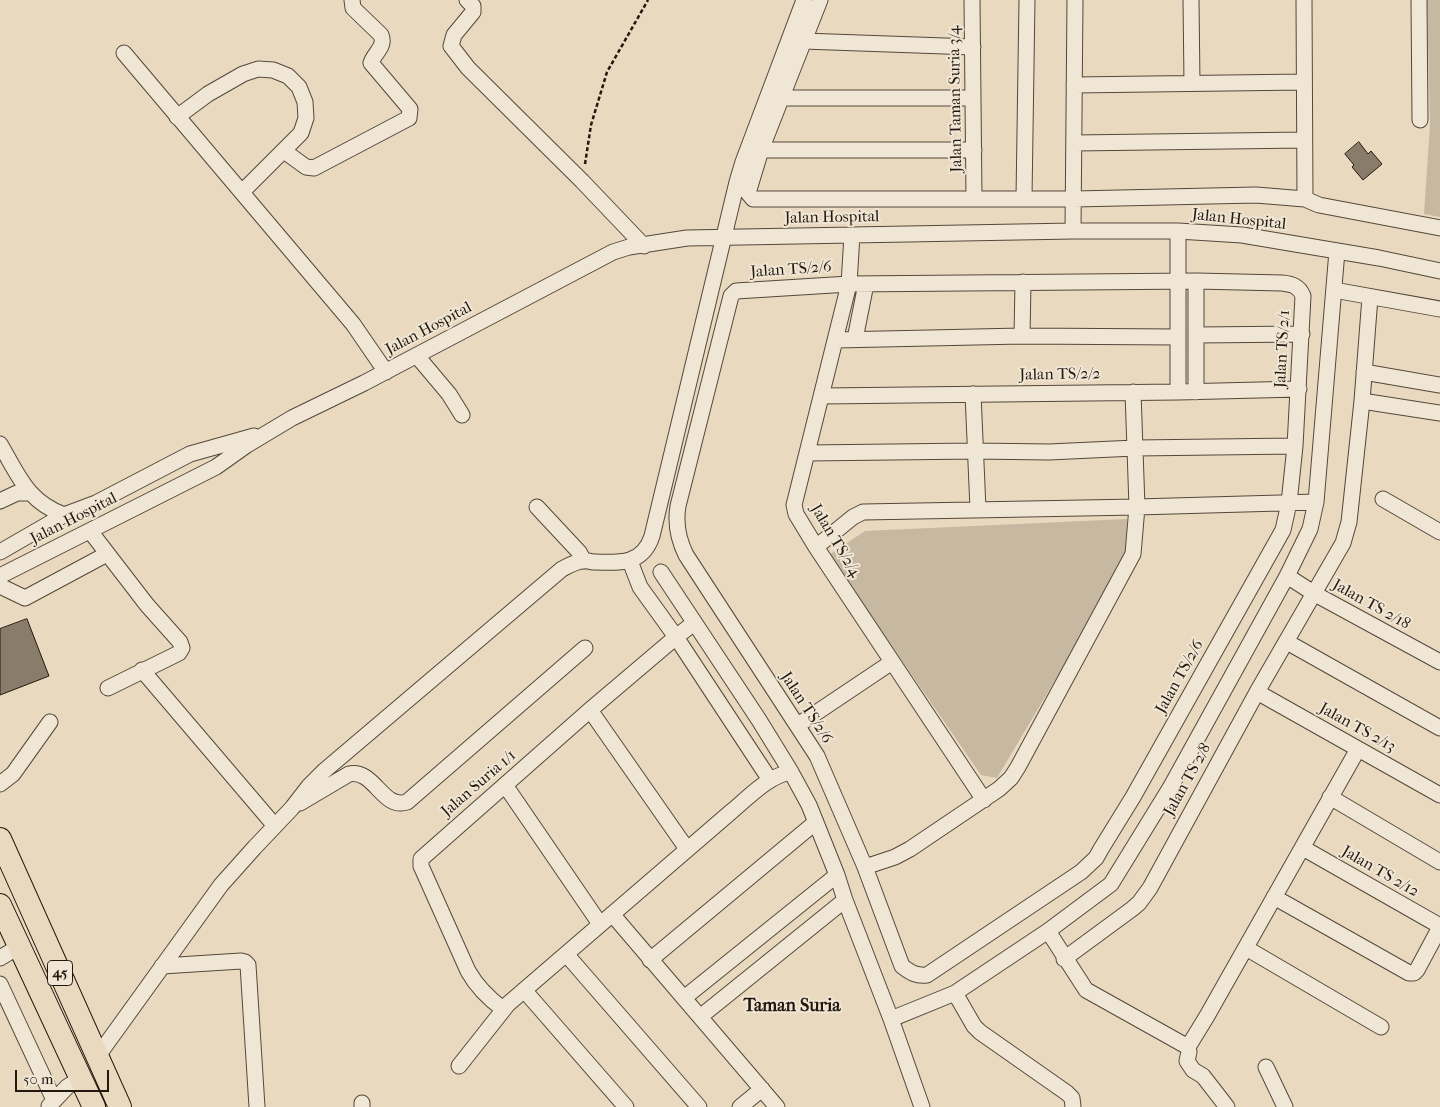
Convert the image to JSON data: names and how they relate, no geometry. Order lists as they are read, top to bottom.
{
  "streets": {
    "highway": ["45"],
    "street": [
      "Jalan Taman Suria 3/4",
      "Jalan Hospital",
      "Jalan TS/2/6",
      "Jalan TS/2/1",
      "Jalan TS/2/2",
      "Jalan TS/2/4",
      "Jalan TS 2/18",
      "Jalan TS 2/13",
      "Jalan TS 2/8",
      "Jalan Suria 1/1",
      "Jalan TS 2/12"
    ]
  },
  "crossings": [
    ["Jalan Hospital", "Jalan TS/2/4"],
    ["Jalan TS/2/6", "Jalan TS/2/1"],
    ["Jalan TS/2/6", "Jalan TS/2/4"],
    ["Jalan TS/2/1", "Jalan TS/2/2"],
    ["Jalan TS/2/2", "Jalan TS/2/4"],
    ["Jalan TS 2/18", "Jalan TS 2/8"],
    ["Jalan TS 2/13", "Jalan TS 2/8"]
  ],
  "districts": ["Taman Suria"],
  "scale_bar": "50 m"
}
